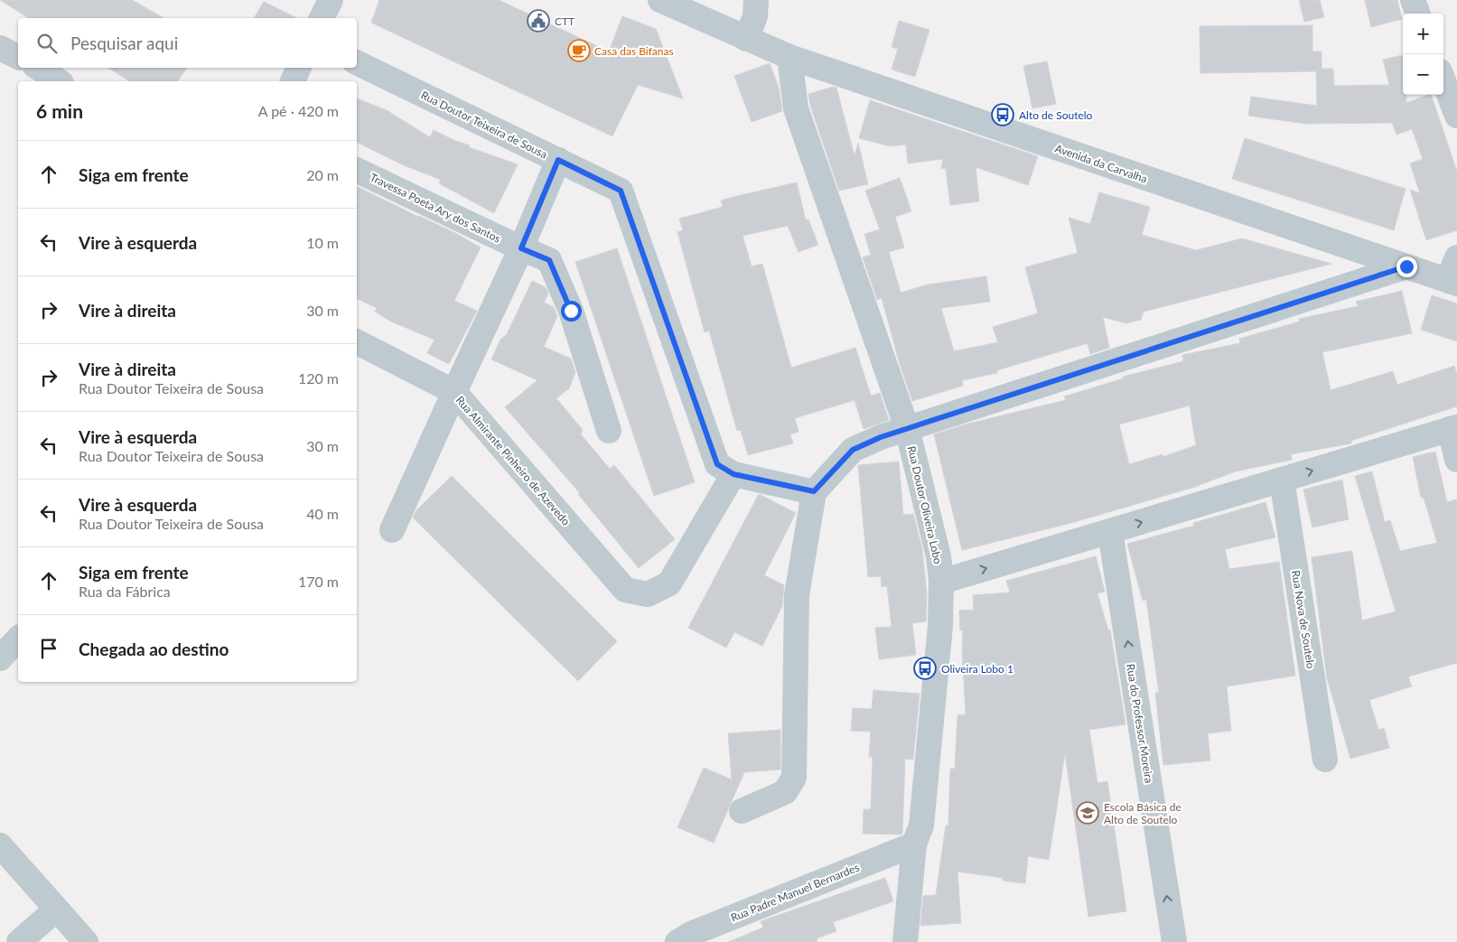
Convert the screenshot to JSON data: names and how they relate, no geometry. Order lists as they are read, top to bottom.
{
  "streets": {
    "street": [
      "Rua Doutor Teixeira de Sousa",
      "Avenida da Carvalha",
      "Travessa Poeta Ary dos Santos",
      "Rua Almirante Pinheiro de Azevedo",
      "Rua Doutor Oliveira Lobo",
      "Rua Nova de Soutelo",
      "Rua do Professor Moreira",
      "Rua Padre Manuel Bernardes"
    ]
  },
  "crossings": [
    ["Rua Doutor Teixeira de Sousa", "Rua Almirante Pinheiro de Azevedo"],
    ["Avenida da Carvalha", "Rua Doutor Oliveira Lobo"],
    ["Travessa Poeta Ary dos Santos", "Rua Almirante Pinheiro de Azevedo"],
    ["Rua Doutor Oliveira Lobo", "Rua Padre Manuel Bernardes"]
  ],
  "one_way": ["Rua do Professor Moreira"],
  "places": {
    "public building": ["CTT"],
    "cafe": ["Casa das Bifanas"],
    "bus stop": ["Alto de Soutelo", "Oliveira Lobo 1"],
    "school or university": ["Escola Básica de Alto de Soutelo"]
  },
  "page": {
    "map_buttons": ["+", "−"],
    "search": "Pesquisar aqui",
    "heading": ["6 min", "A pé · 420 m"],
    "list": [
      ["Siga em frente", "20 m"],
      ["Vire à esquerda", "10 m"],
      ["Vire à direita", "30 m"],
      ["Vire à direita", "Rua Doutor Teixeira de Sousa", "120 m"],
      ["Vire à esquerda", "Rua Doutor Teixeira de Sousa", "30 m"],
      ["Vire à esquerda", "Rua Doutor Teixeira de Sousa", "40 m"],
      ["Siga em frente", "Rua da Fábrica", "170 m"],
      "Chegada ao destino"
    ]
  }
}
